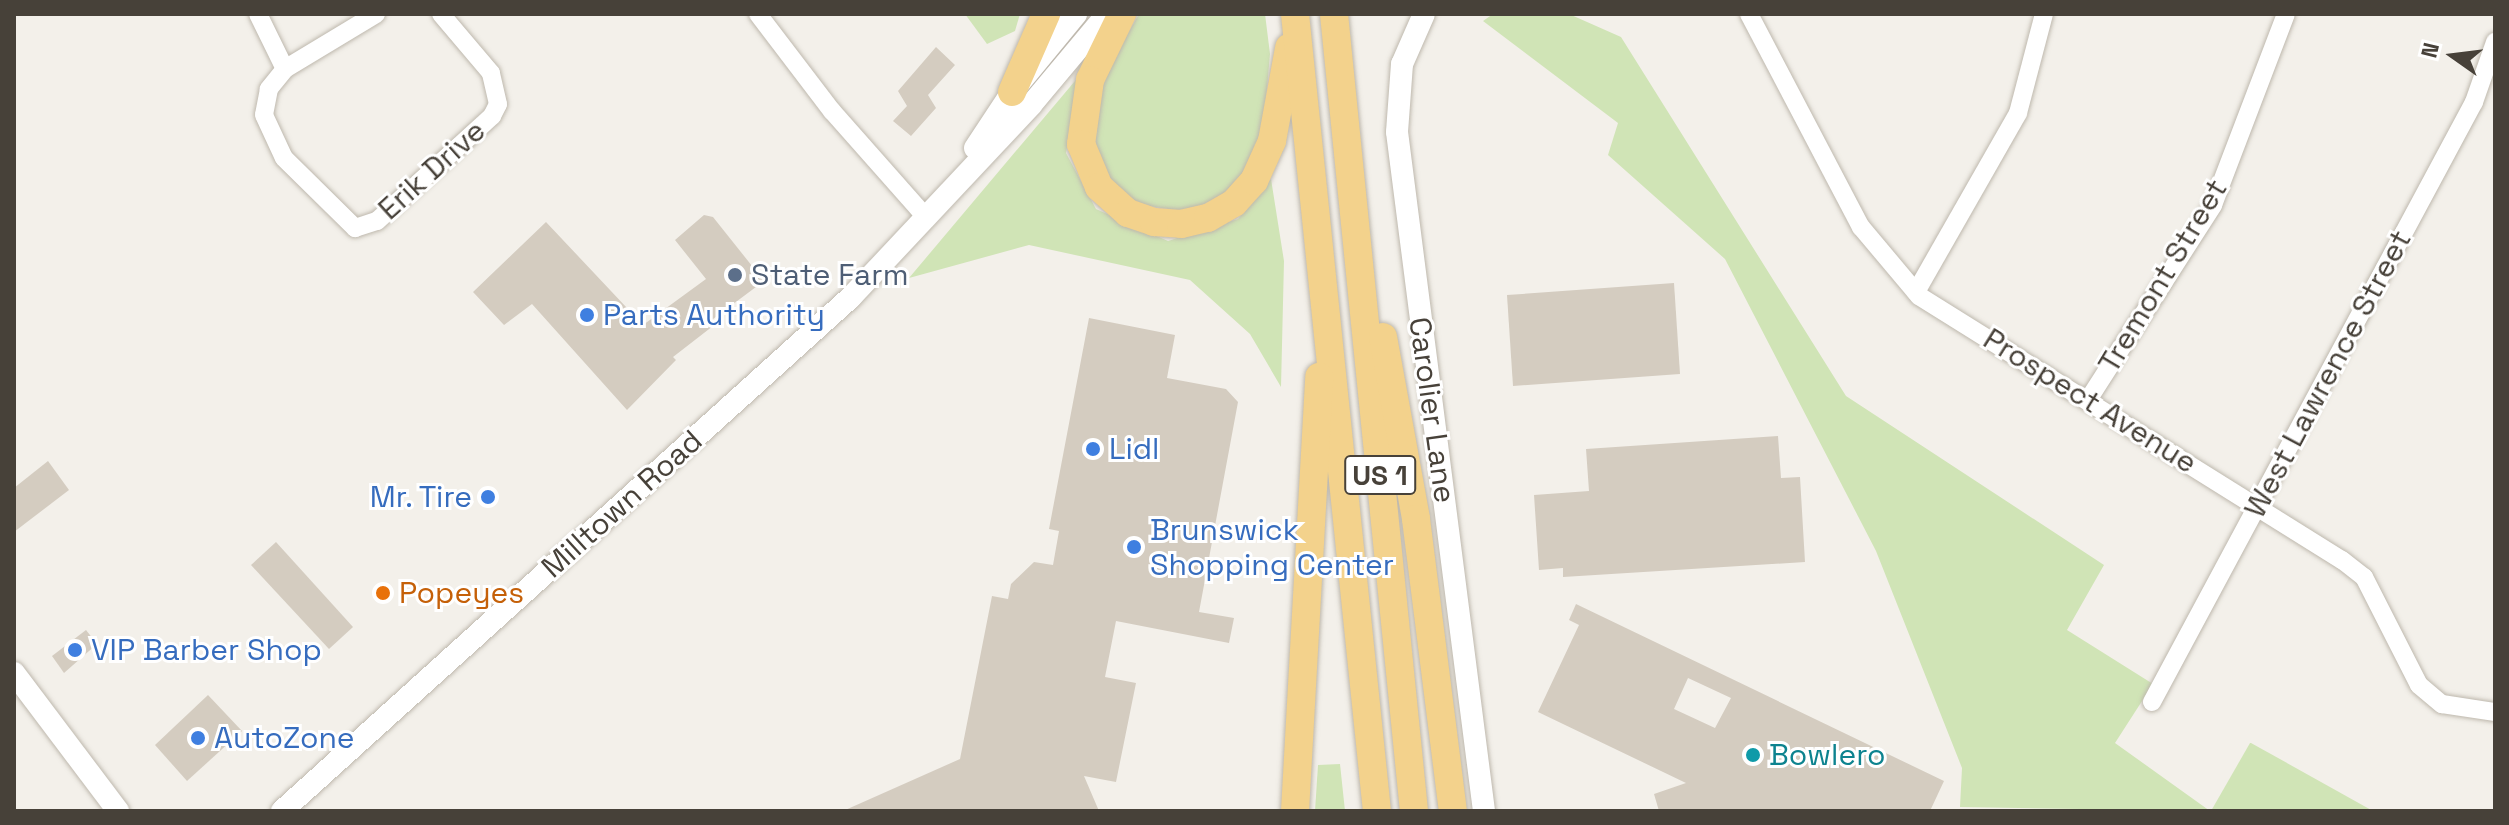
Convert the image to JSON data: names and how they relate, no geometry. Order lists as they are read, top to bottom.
{
  "streets": {
    "highway": ["US 1"],
    "street": [
      "Erik Drive",
      "Tremont Street",
      "West Lawrence Street",
      "Prospect Avenue",
      "Carolier Lane",
      "Milltown Road"
    ]
  },
  "crossings": [
    ["Tremont Street", "Prospect Avenue"],
    ["West Lawrence Street", "Prospect Avenue"]
  ],
  "places": [
    "State Farm",
    "Parts Authority",
    "Lidl",
    "Mr. Tire",
    "Brunswick Shopping Center",
    "Popeyes",
    "VIP Barber Shop",
    "AutoZone",
    "Bowlero"
  ],
  "north": "left"
}
